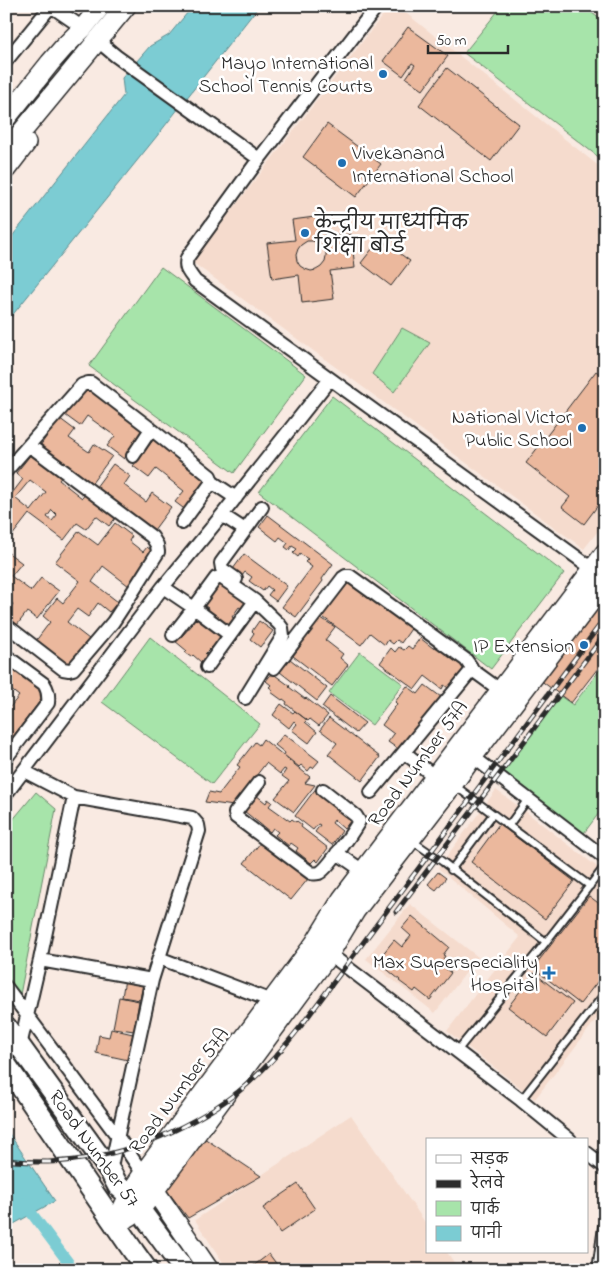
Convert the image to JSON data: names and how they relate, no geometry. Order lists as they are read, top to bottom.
{
  "streets": {
    "main road": ["Road Number 57"],
    "street": ["Road Number 57A"]
  },
  "crossings": [
    ["Road Number 57A", "Road Number 57"]
  ],
  "places": {
    "other": [
      "Mayo International School Tennis Courts",
      "Vivekanand International School",
      "केन्द्रीय माध्यमिक शिक्षा बोर्ड",
      "National Victor Public School",
      "IP Extension"
    ],
    "health": ["Max Superspeciality Hospital"]
  },
  "legend": [
    "सड़क",
    "रेलवे",
    "पार्क",
    "पानी"
  ],
  "scale_bar": "50 m"
}
